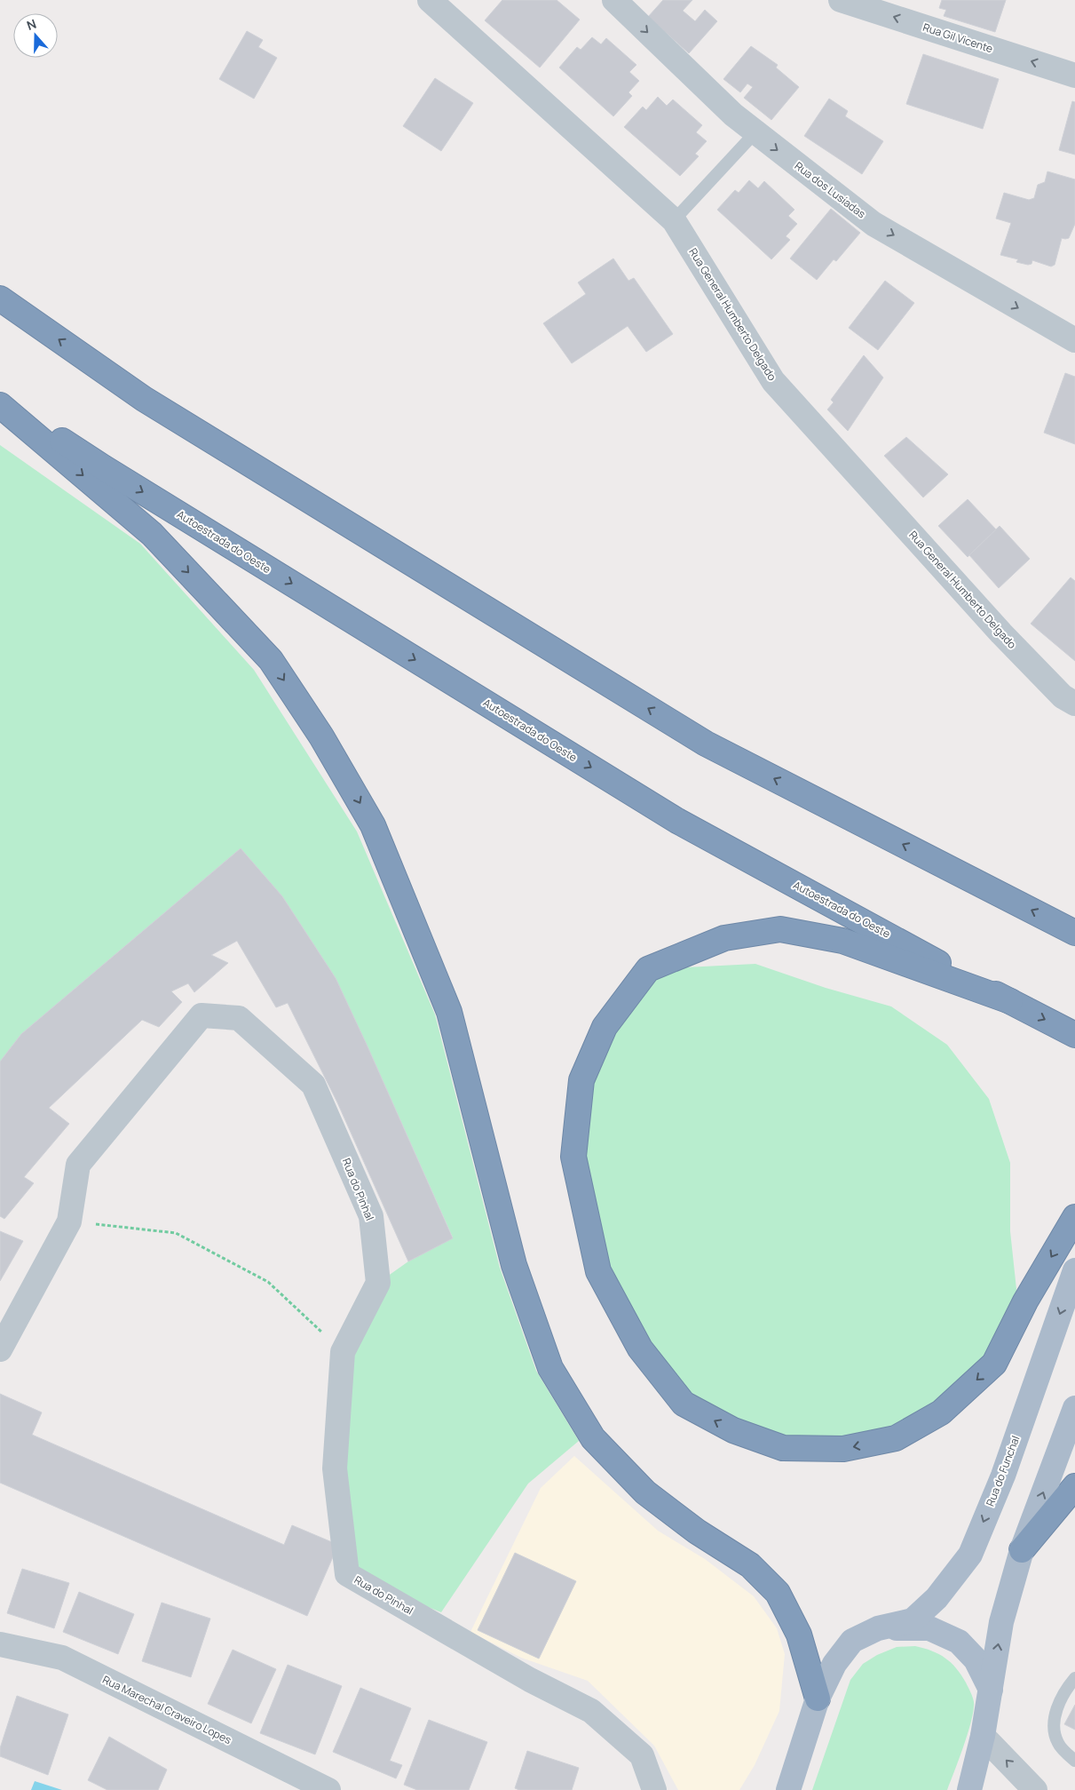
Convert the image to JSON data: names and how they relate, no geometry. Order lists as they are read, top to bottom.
{
  "streets": {
    "highway": ["Autoestrada do Oeste"],
    "main road": ["Rua do Funchal"],
    "street": [
      "Rua Gil Vicente",
      "Rua dos Lusíadas",
      "Rua General Humberto Delgado",
      "Rua do Pinhal",
      "Rua Marechal Craveiro Lopes"
    ]
  },
  "one_way": ["Rua Gil Vicente", "Rua dos Lusíadas"],
  "north": "top"
}
